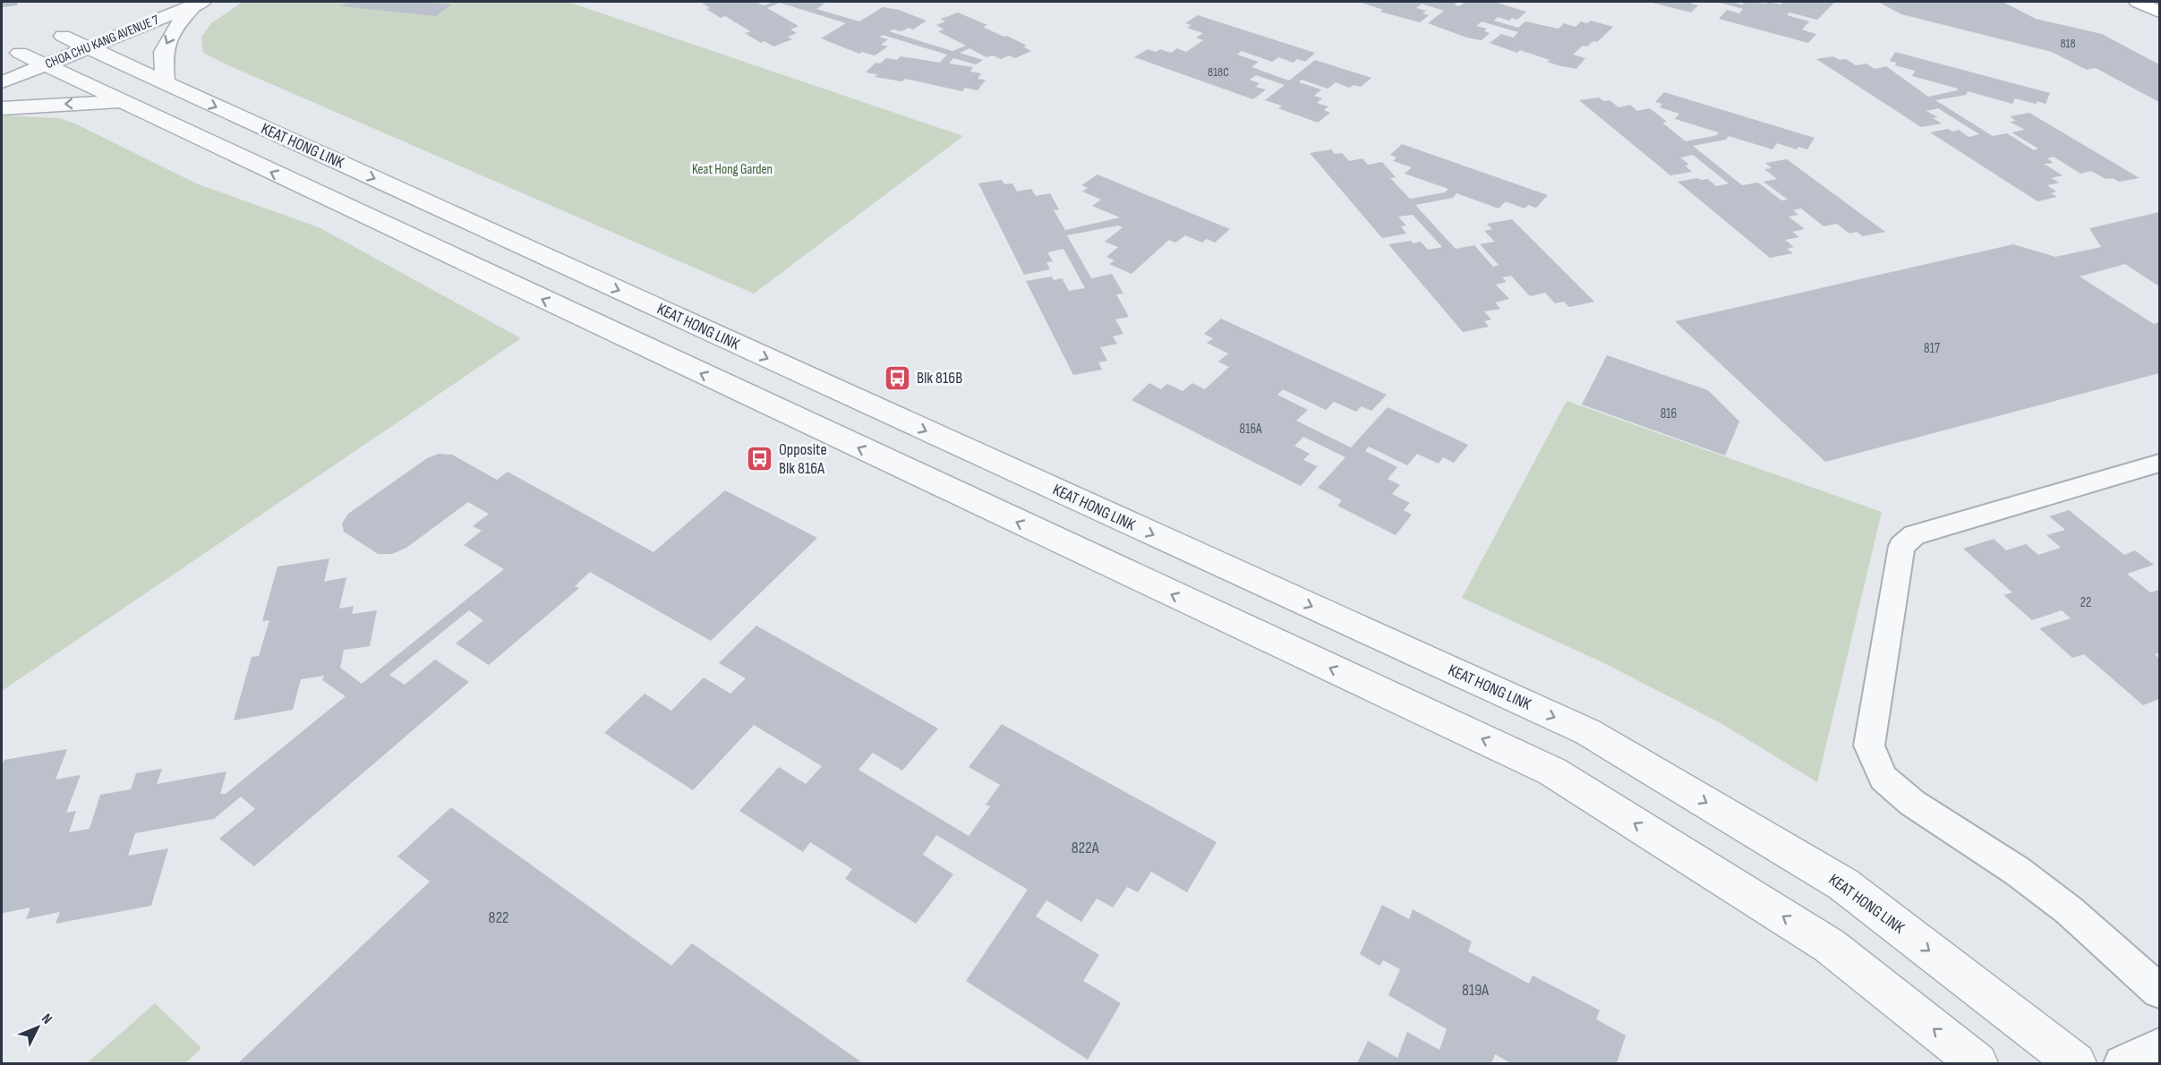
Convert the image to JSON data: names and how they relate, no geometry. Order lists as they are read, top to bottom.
{
  "streets": {
    "street": ["CHOA CHU KANG AVENUE 7", "KEAT HONG LINK"]
  },
  "crossings": [
    ["CHOA CHU KANG AVENUE 7", "KEAT HONG LINK"]
  ],
  "parks": ["Keat Hong Garden"],
  "places": {
    "bus stop": ["Blk 816B", "Opposite Blk 816A"]
  },
  "house_numbers": [
    "818",
    "818C",
    "817",
    "816",
    "816A",
    "22",
    "822A",
    "822",
    "819A"
  ],
  "north": "top right"
}
